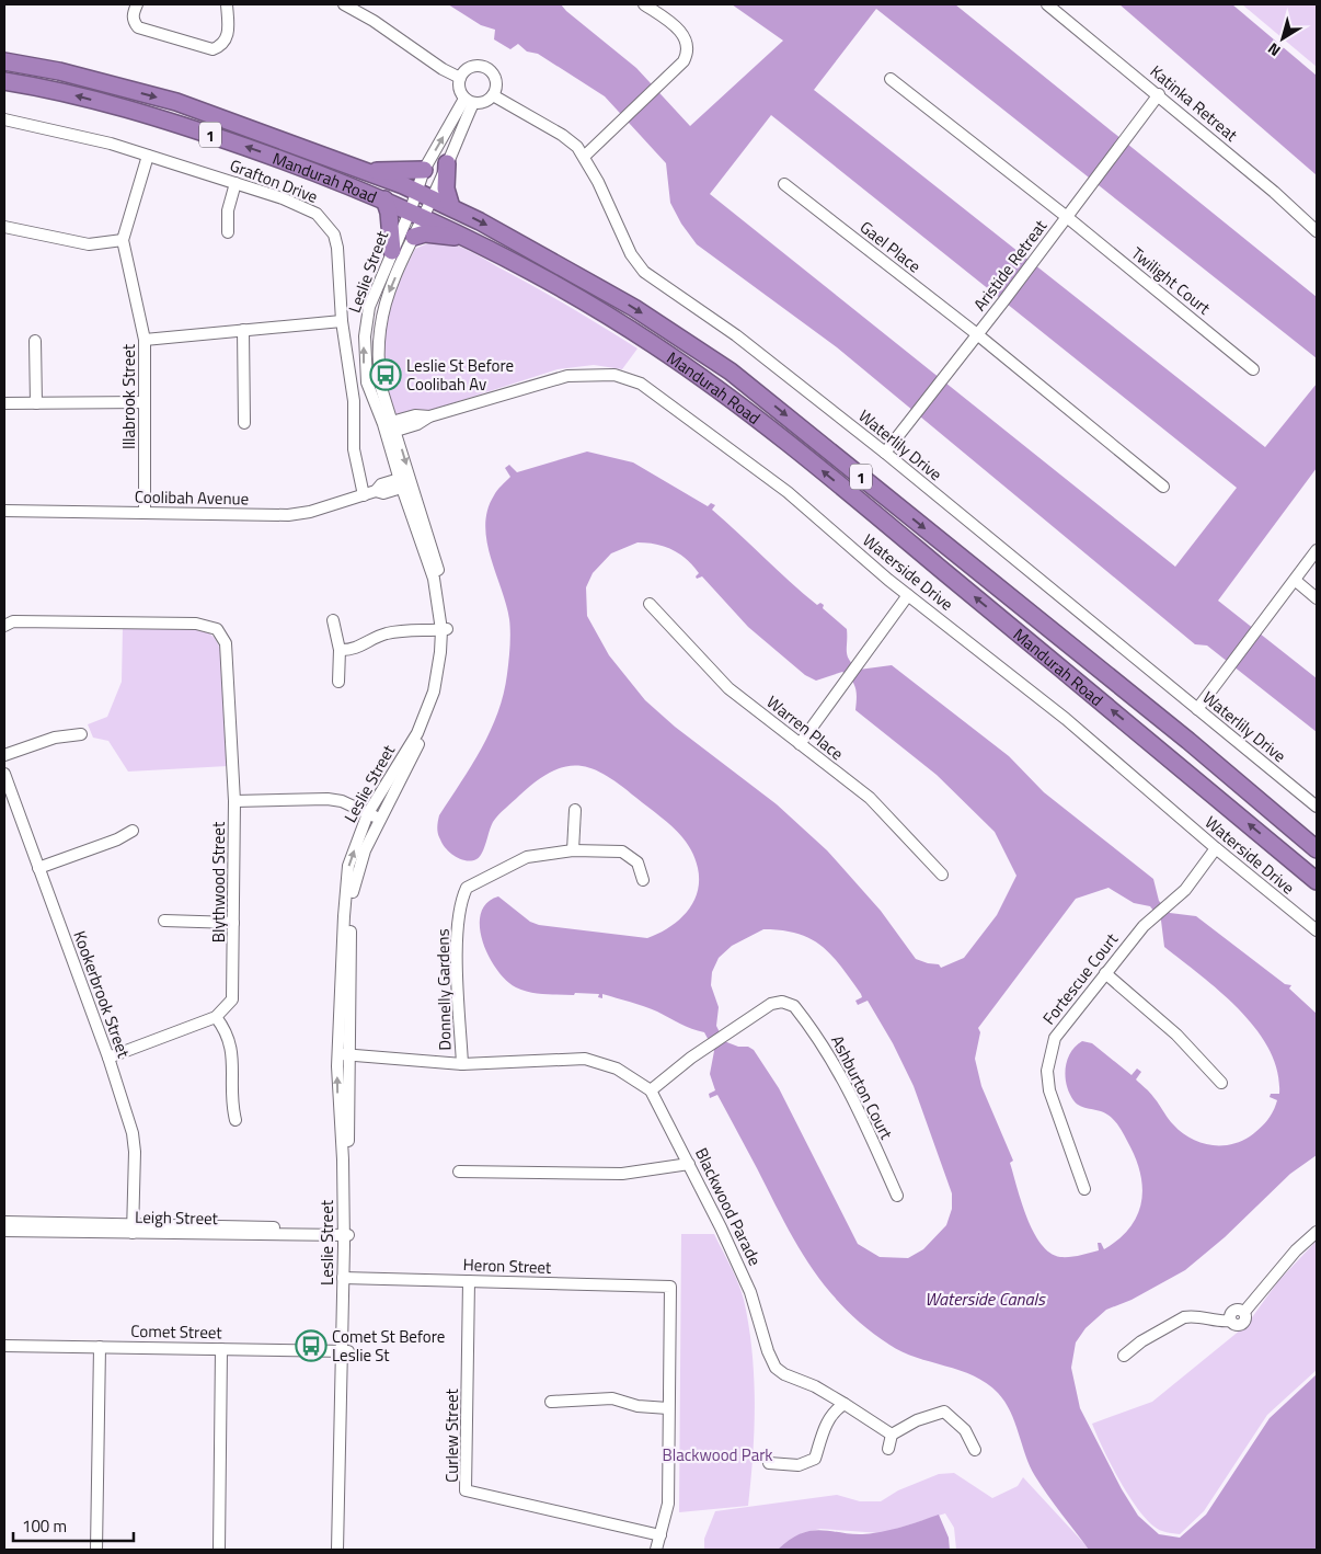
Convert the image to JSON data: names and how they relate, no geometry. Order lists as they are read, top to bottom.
{
  "streets": {
    "highway": ["1", "Mandurah Road"],
    "street": [
      "Katinka Retreat",
      "Grafton Drive",
      "Gael Place",
      "Aristide Retreat",
      "Leslie Street",
      "Twilight Court",
      "Illabrook Street",
      "Waterlily Drive",
      "Coolibah Avenue",
      "Waterside Drive",
      "Warren Place",
      "Blythwood Street",
      "Fortescue Court",
      "Donnelly Gardens",
      "Kookerbrook Street",
      "Ashburton Court",
      "Blackwood Parade",
      "Leigh Street",
      "Heron Street",
      "Comet Street",
      "Curlew Street"
    ]
  },
  "crossings": [
    ["Katinka Retreat", "Aristide Retreat"],
    ["Mandurah Road", "Leslie Street"],
    ["Grafton Drive", "Illabrook Street"],
    ["Grafton Drive", "Coolibah Avenue"],
    ["Gael Place", "Aristide Retreat"],
    ["Aristide Retreat", "Twilight Court"],
    ["Aristide Retreat", "Waterlily Drive"],
    ["Leslie Street", "Coolibah Avenue"],
    ["Leslie Street", "Waterside Drive"],
    ["Leslie Street", "Blackwood Parade"],
    ["Leslie Street", "Leigh Street"],
    ["Leslie Street", "Heron Street"],
    ["Leslie Street", "Comet Street"],
    ["Illabrook Street", "Coolibah Avenue"],
    ["Waterside Drive", "Fortescue Court"],
    ["Donnelly Gardens", "Blackwood Parade"],
    ["Kookerbrook Street", "Leigh Street"],
    ["Ashburton Court", "Blackwood Parade"],
    ["Heron Street", "Curlew Street"]
  ],
  "water": ["Waterside Canals"],
  "parks": ["Blackwood Park"],
  "places": {
    "bus stop": ["Leslie St Before Coolibah Av", "Comet St Before Leslie St"]
  },
  "scale_bar": "100 m",
  "north": "bottom left"
}
